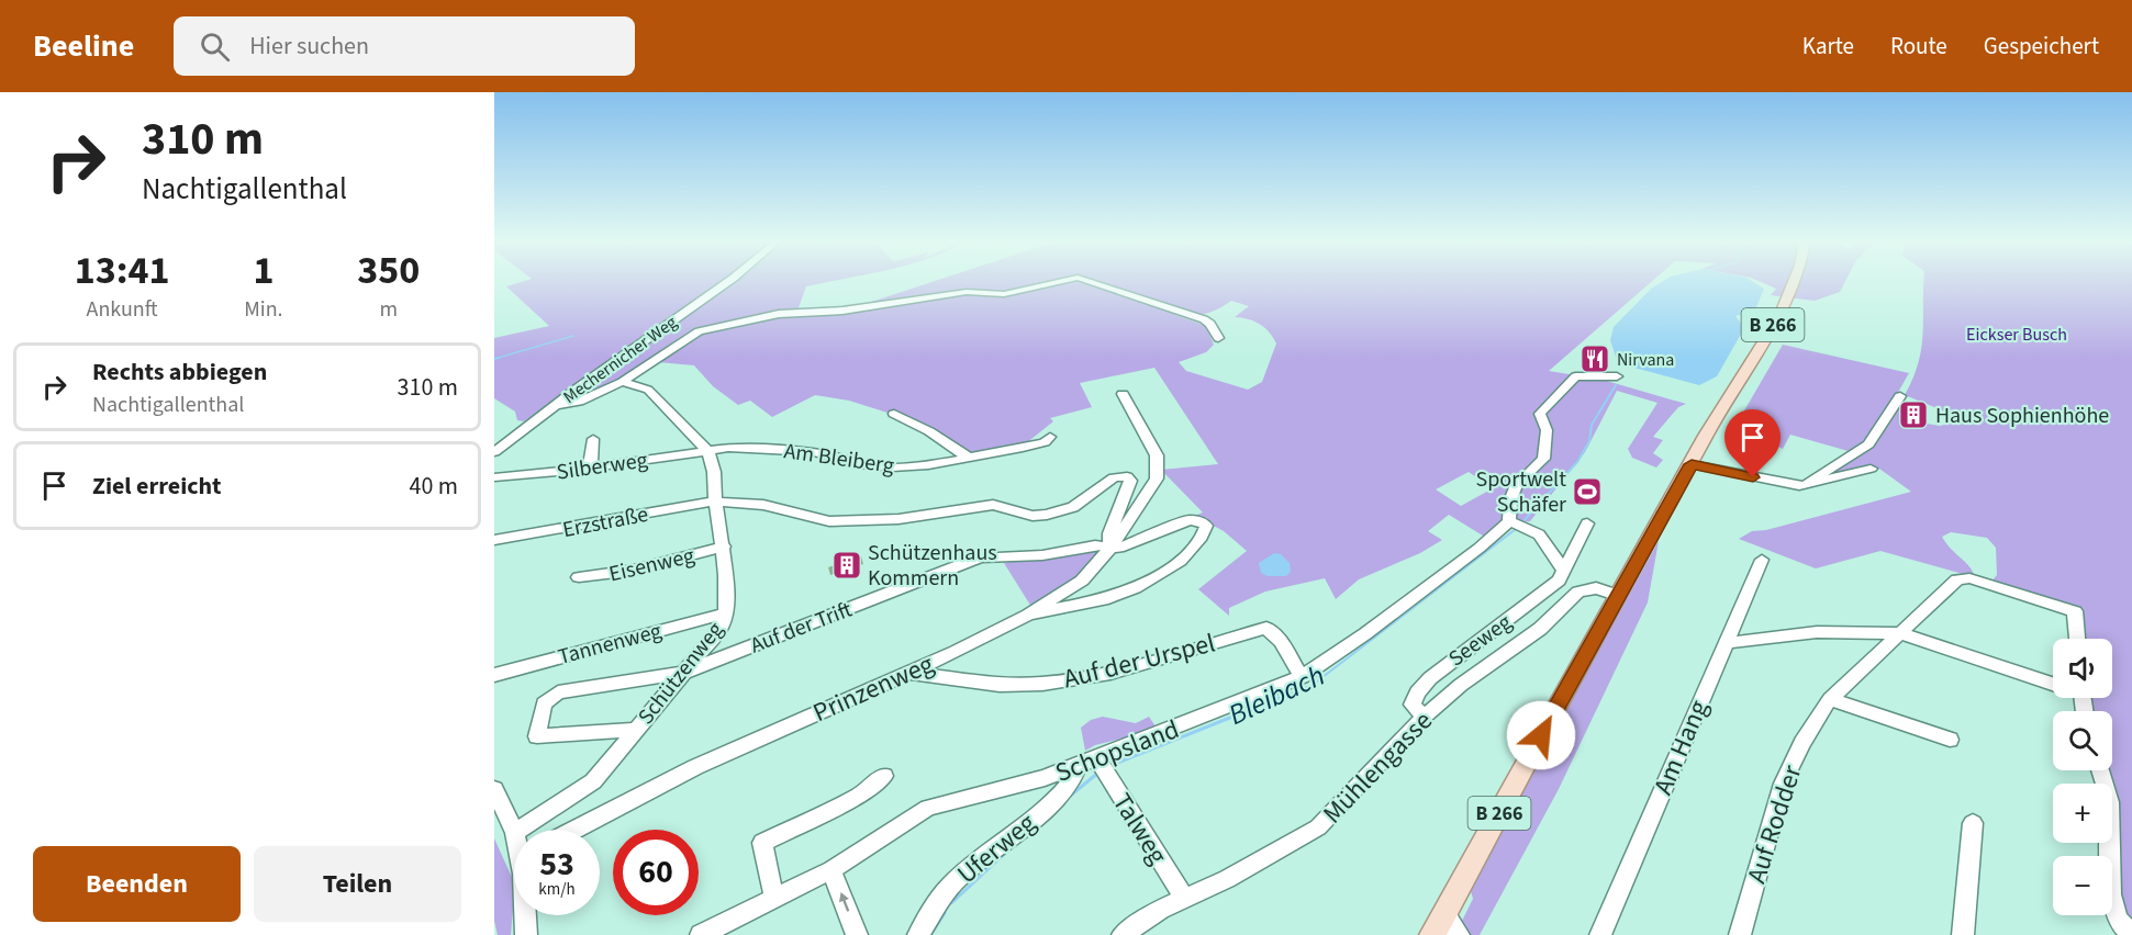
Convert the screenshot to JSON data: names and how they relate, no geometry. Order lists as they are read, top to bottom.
{
  "streets": {
    "main road": ["B 266"],
    "street": [
      "Mechernicher Weg",
      "Am Bleiberg",
      "Silberweg",
      "Erzstraße",
      "Eisenweg",
      "Auf der Trift",
      "Seeweg",
      "Tannenweg",
      "Auf der Urspel",
      "Schützenweg",
      "Prinzenweg",
      "Am Hang",
      "Schopsland",
      "Mühlengasse",
      "Auf Rodder",
      "Talweg",
      "Uferweg"
    ]
  },
  "crossings": [
    ["B 266", "Mühlengasse"],
    ["Am Bleiberg", "Silberweg"],
    ["Am Bleiberg", "Schützenweg"],
    ["Silberweg", "Schützenweg"],
    ["Erzstraße", "Auf der Trift"],
    ["Erzstraße", "Schützenweg"],
    ["Erzstraße", "Prinzenweg"],
    ["Eisenweg", "Schützenweg"],
    ["Auf der Trift", "Schützenweg"],
    ["Auf der Trift", "Prinzenweg"],
    ["Seeweg", "Mühlengasse"],
    ["Tannenweg", "Schützenweg"],
    ["Auf der Urspel", "Prinzenweg"],
    ["Auf der Urspel", "Schopsland"],
    ["Schopsland", "Talweg"],
    ["Schopsland", "Uferweg"],
    ["Mühlengasse", "Talweg"]
  ],
  "water": ["Bleibach"],
  "parks": ["Eickser Busch"],
  "places": {
    "restaurant": ["Nirvana"],
    "building": ["Haus Sophienhöhe", "Schützenhaus Kommern"],
    "sports": ["Sportwelt Schäfer"]
  },
  "page": {
    "header": "Beeline",
    "search": "Hier suchen",
    "nav": ["Karte", "Route", "Gespeichert"],
    "turn": ["310 m", "Nachtigallenthal"],
    "eta": [
      "13:41",
      "Ankunft",
      "1",
      "Min.",
      "350",
      "m"
    ],
    "list": [
      {
        "name": "Rechts abbiegen",
        "note": "Nachtigallenthal",
        "value": "310 m"
      },
      {
        "name": "Ziel erreicht",
        "value": "40 m"
      }
    ],
    "map_buttons": ["+", "−"],
    "speed": "53 km/h",
    "limit": "60",
    "buttons": ["Beenden", "Teilen"]
  }
}
